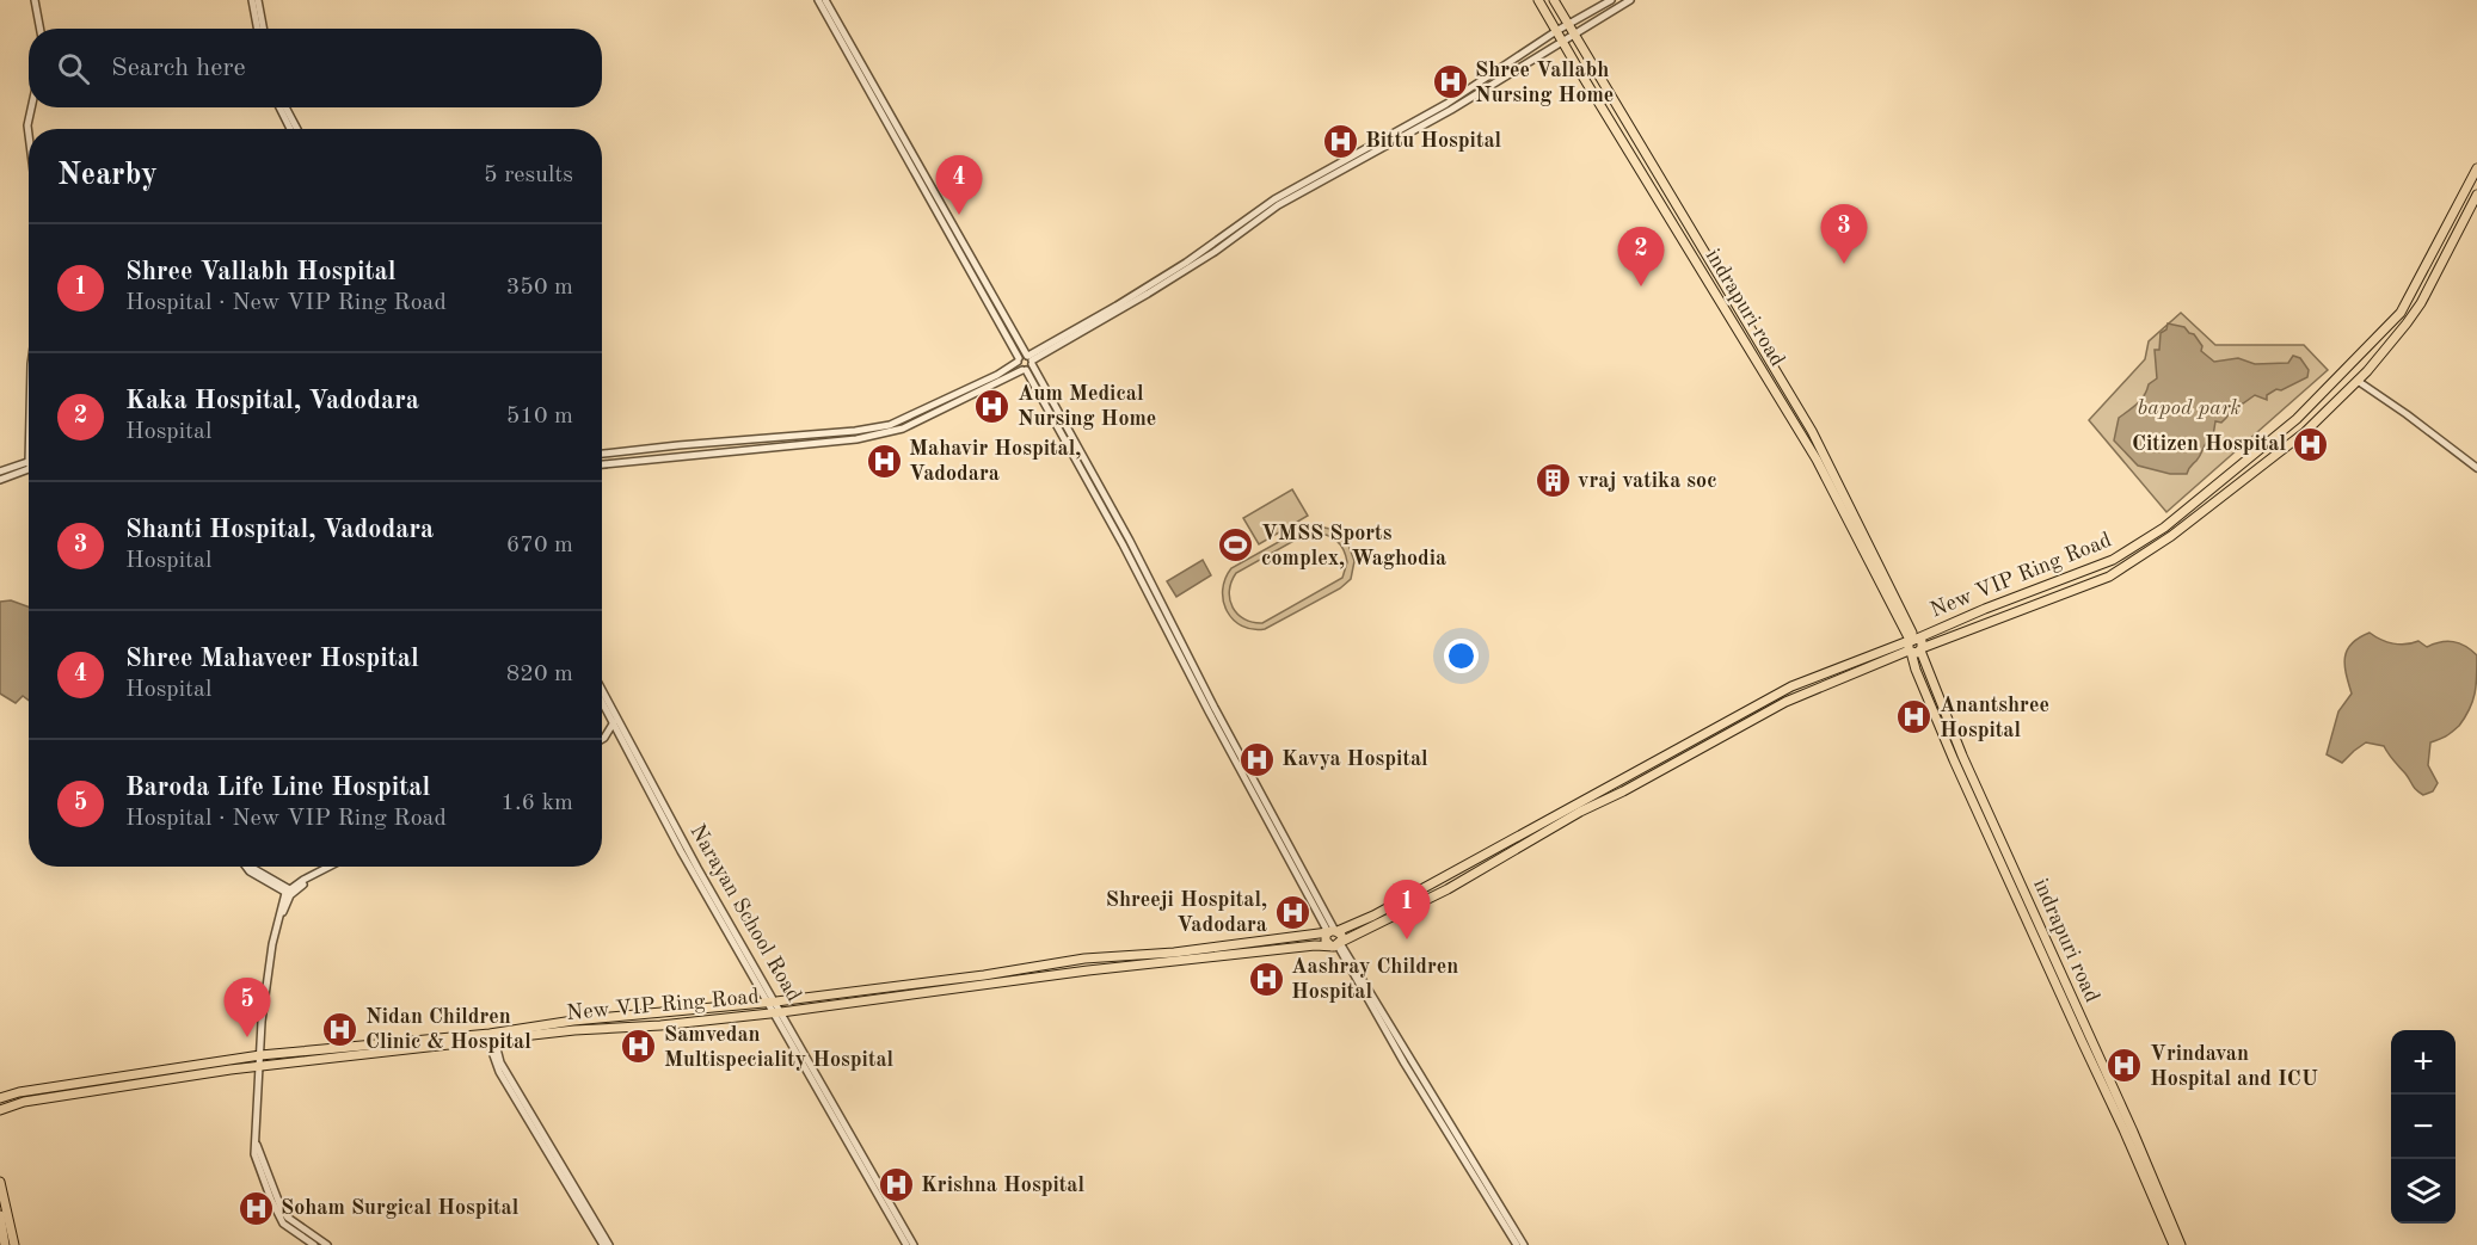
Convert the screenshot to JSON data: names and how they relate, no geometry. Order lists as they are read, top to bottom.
{
  "streets": {
    "main road": ["indrapuri road", "New VIP Ring Road"],
    "street": ["Narayan School Road"]
  },
  "crossings": [
    ["indrapuri road", "New VIP Ring Road"],
    ["New VIP Ring Road", "Narayan School Road"]
  ],
  "parks": ["bapod park"],
  "places": {
    "hospital": [
      "Shree Vallabh Nursing Home",
      "Bittu Hospital",
      "Aum Medical Nursing Home",
      "Citizen Hospital",
      "Mahavir Hospital, Vadodara",
      "Anantshree Hospital",
      "Kavya Hospital",
      "Shreeji Hospital, Vadodara",
      "Aashray Children Hospital",
      "Nidan Children Clinic & Hospital",
      "Samvedan Multispeciality Hospital",
      "Vrindavan Hospital and ICU",
      "Krishna Hospital",
      "Soham Surgical Hospital"
    ],
    "building": ["vraj vatika soc"],
    "sports": ["VMSS Sports complex, Waghodia"]
  },
  "page": {
    "search": "Search here",
    "heading": ["Nearby", "5 results"],
    "pins": [
      "4",
      "3",
      "2",
      "1",
      "5"
    ],
    "list": [
      {
        "mark": "1",
        "name": "Shree Vallabh Hospital",
        "note": "Hospital · New VIP Ring Road",
        "value": "350 m"
      },
      {
        "mark": "2",
        "name": "Kaka Hospital, Vadodara",
        "note": "Hospital",
        "value": "510 m"
      },
      {
        "mark": "3",
        "name": "Shanti Hospital, Vadodara",
        "note": "Hospital",
        "value": "670 m"
      },
      {
        "mark": "4",
        "name": "Shree Mahaveer Hospital",
        "note": "Hospital",
        "value": "820 m"
      },
      {
        "mark": "5",
        "name": "Baroda Life Line Hospital",
        "note": "Hospital · New VIP Ring Road",
        "value": "1.6 km"
      }
    ],
    "map_buttons": ["+", "−"]
  }
}
